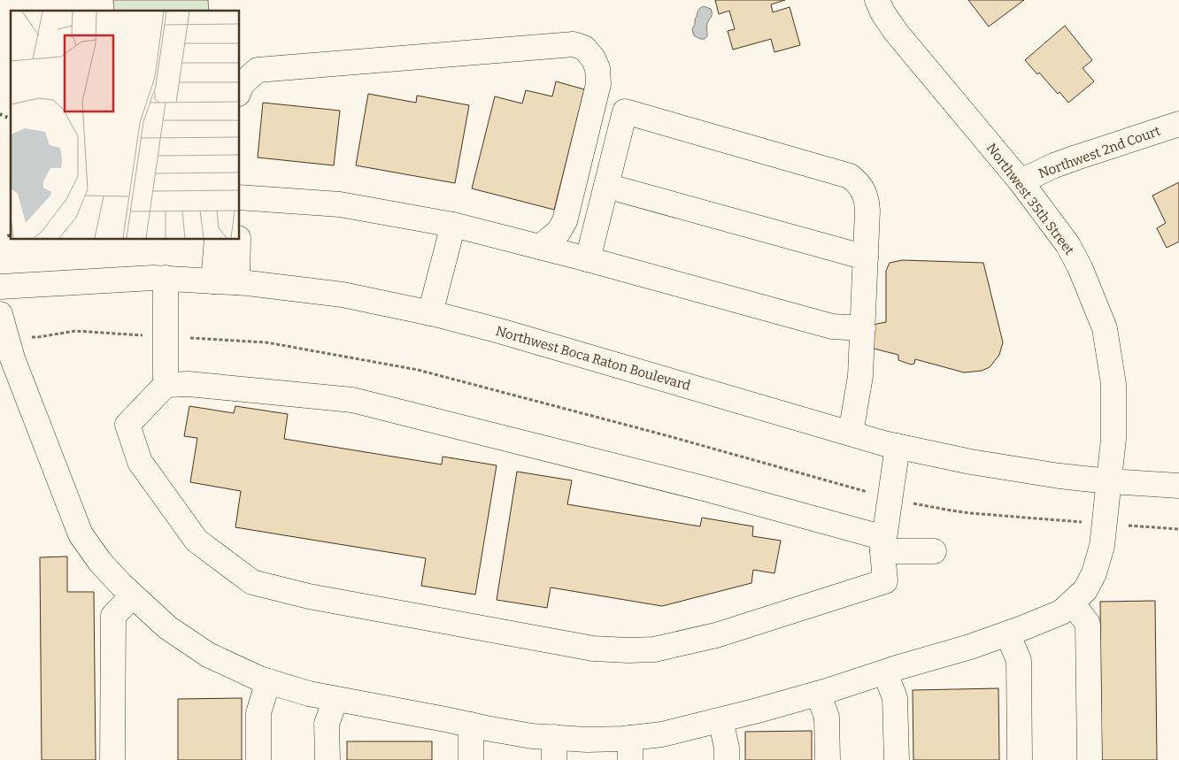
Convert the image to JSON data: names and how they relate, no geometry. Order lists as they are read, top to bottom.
{
  "streets": {
    "street": ["Northwest 2nd Court", "Northwest 35th Street", "Northwest Boca Raton Boulevard"]
  },
  "crossings": [
    ["Northwest 2nd Court", "Northwest 35th Street"],
    ["Northwest 35th Street", "Northwest Boca Raton Boulevard"]
  ]
}
